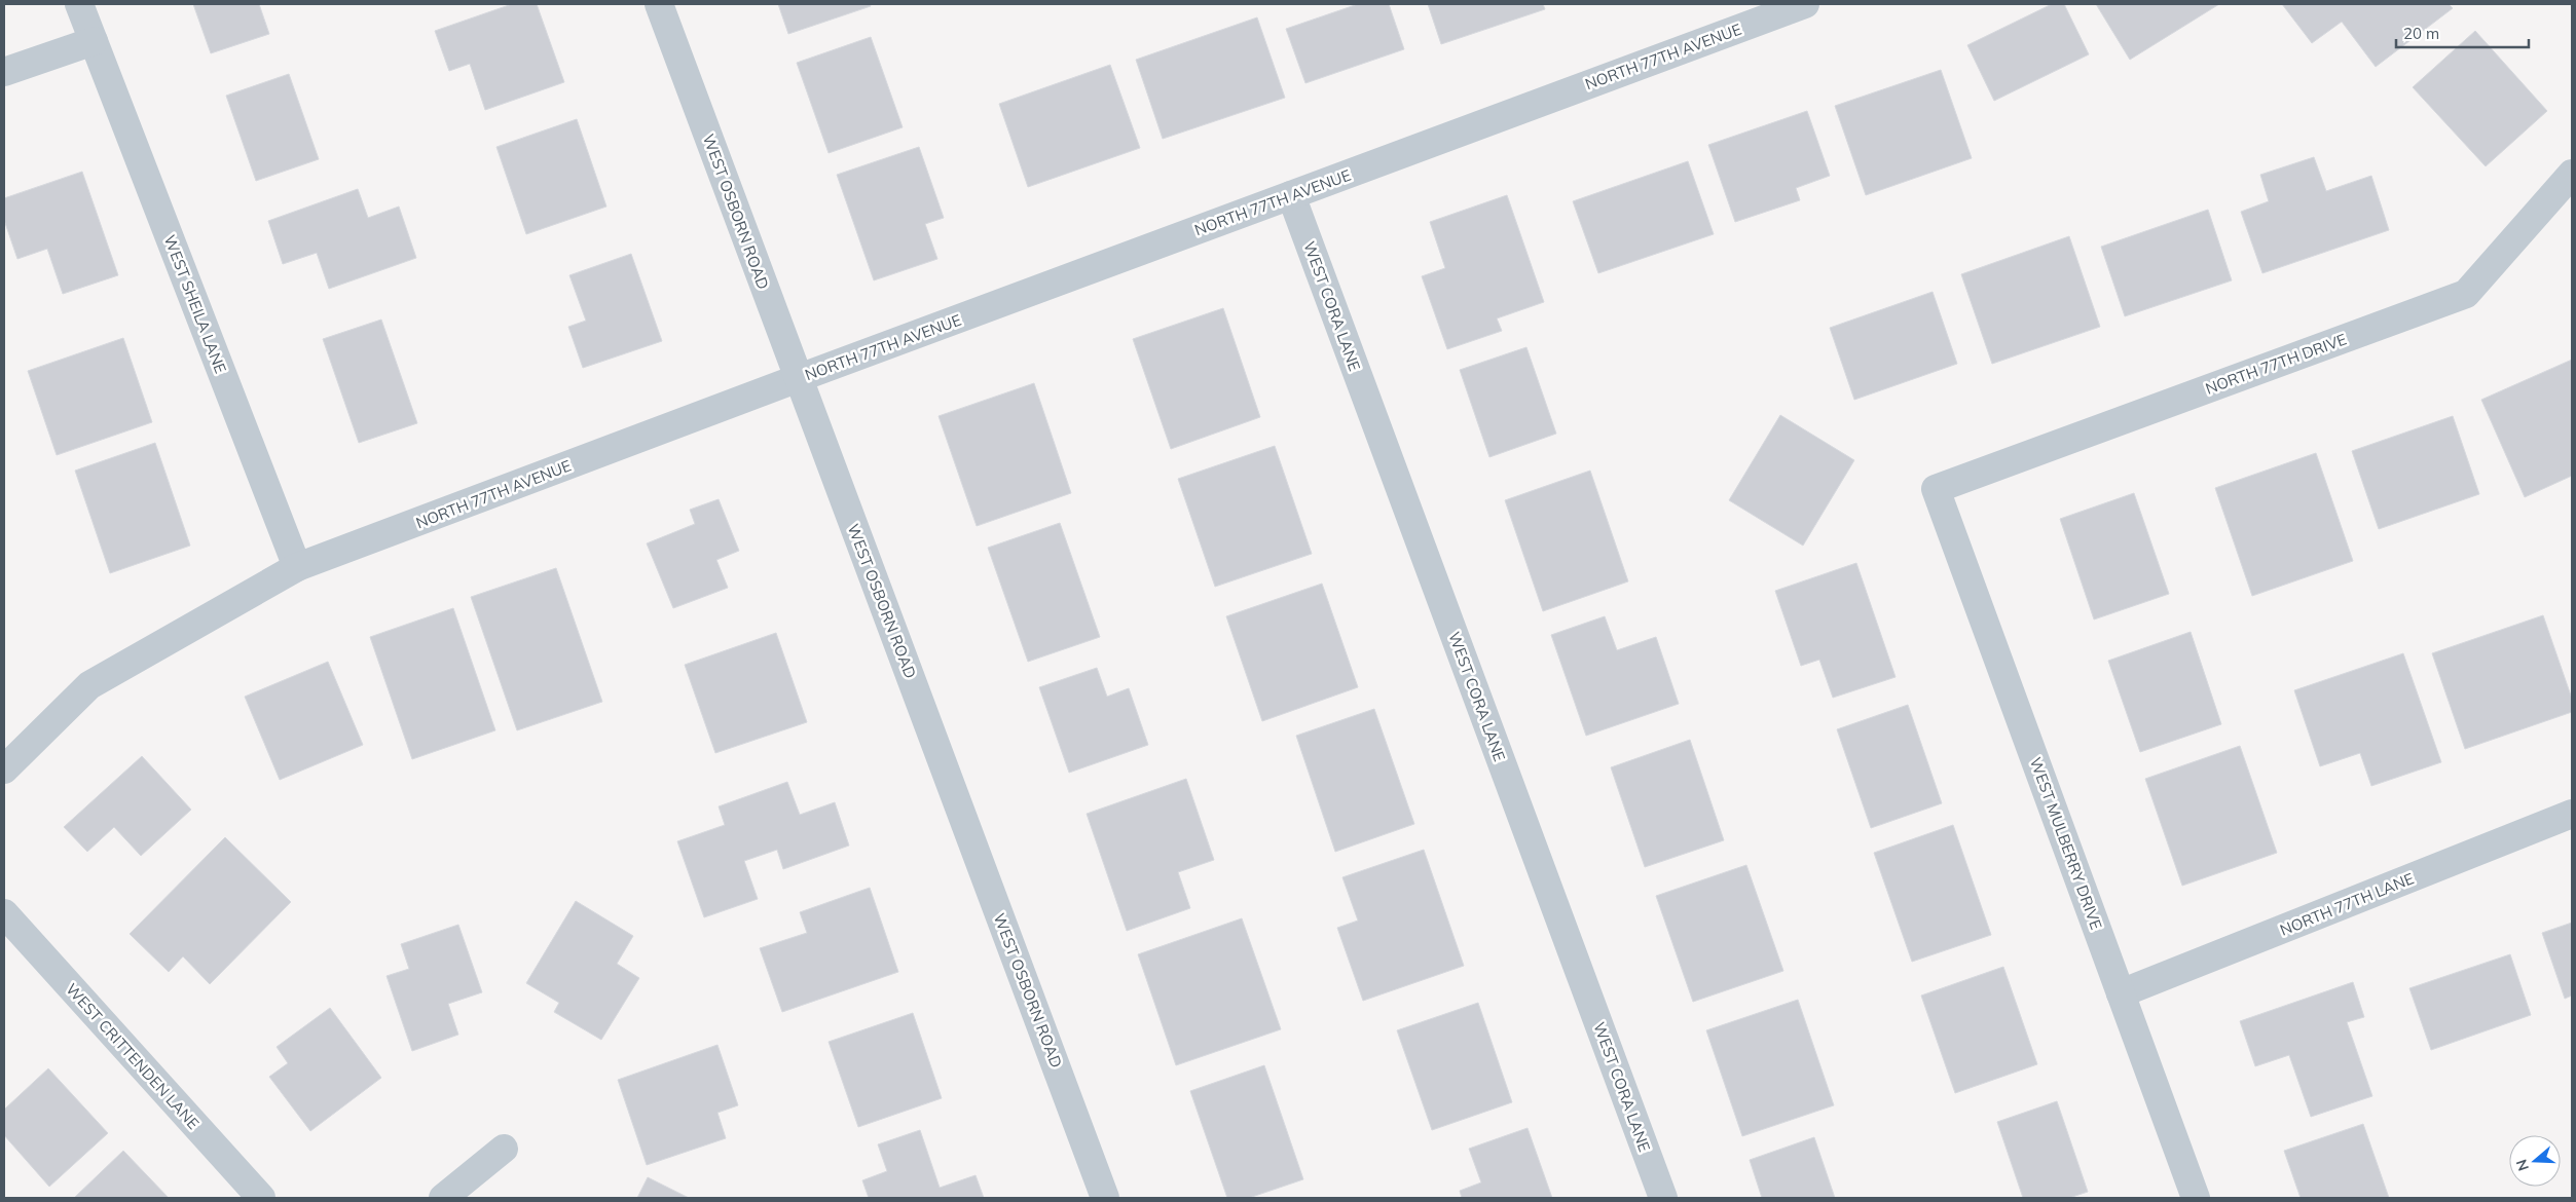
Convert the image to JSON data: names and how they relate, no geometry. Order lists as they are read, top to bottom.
{
  "streets": {
    "street": [
      "NORTH 77TH AVENUE",
      "WEST OSBORN ROAD",
      "WEST SHEILA LANE",
      "WEST CORA LANE",
      "NORTH 77TH DRIVE",
      "WEST MULBERRY DRIVE",
      "NORTH 77TH LANE",
      "WEST CRITTENDEN LANE"
    ]
  },
  "crossings": [
    ["NORTH 77TH AVENUE", "WEST OSBORN ROAD"],
    ["NORTH 77TH AVENUE", "WEST SHEILA LANE"],
    ["NORTH 77TH AVENUE", "WEST CORA LANE"],
    ["NORTH 77TH DRIVE", "WEST MULBERRY DRIVE"],
    ["WEST MULBERRY DRIVE", "NORTH 77TH LANE"]
  ],
  "scale_bar": "20 m",
  "north": "left"
}
